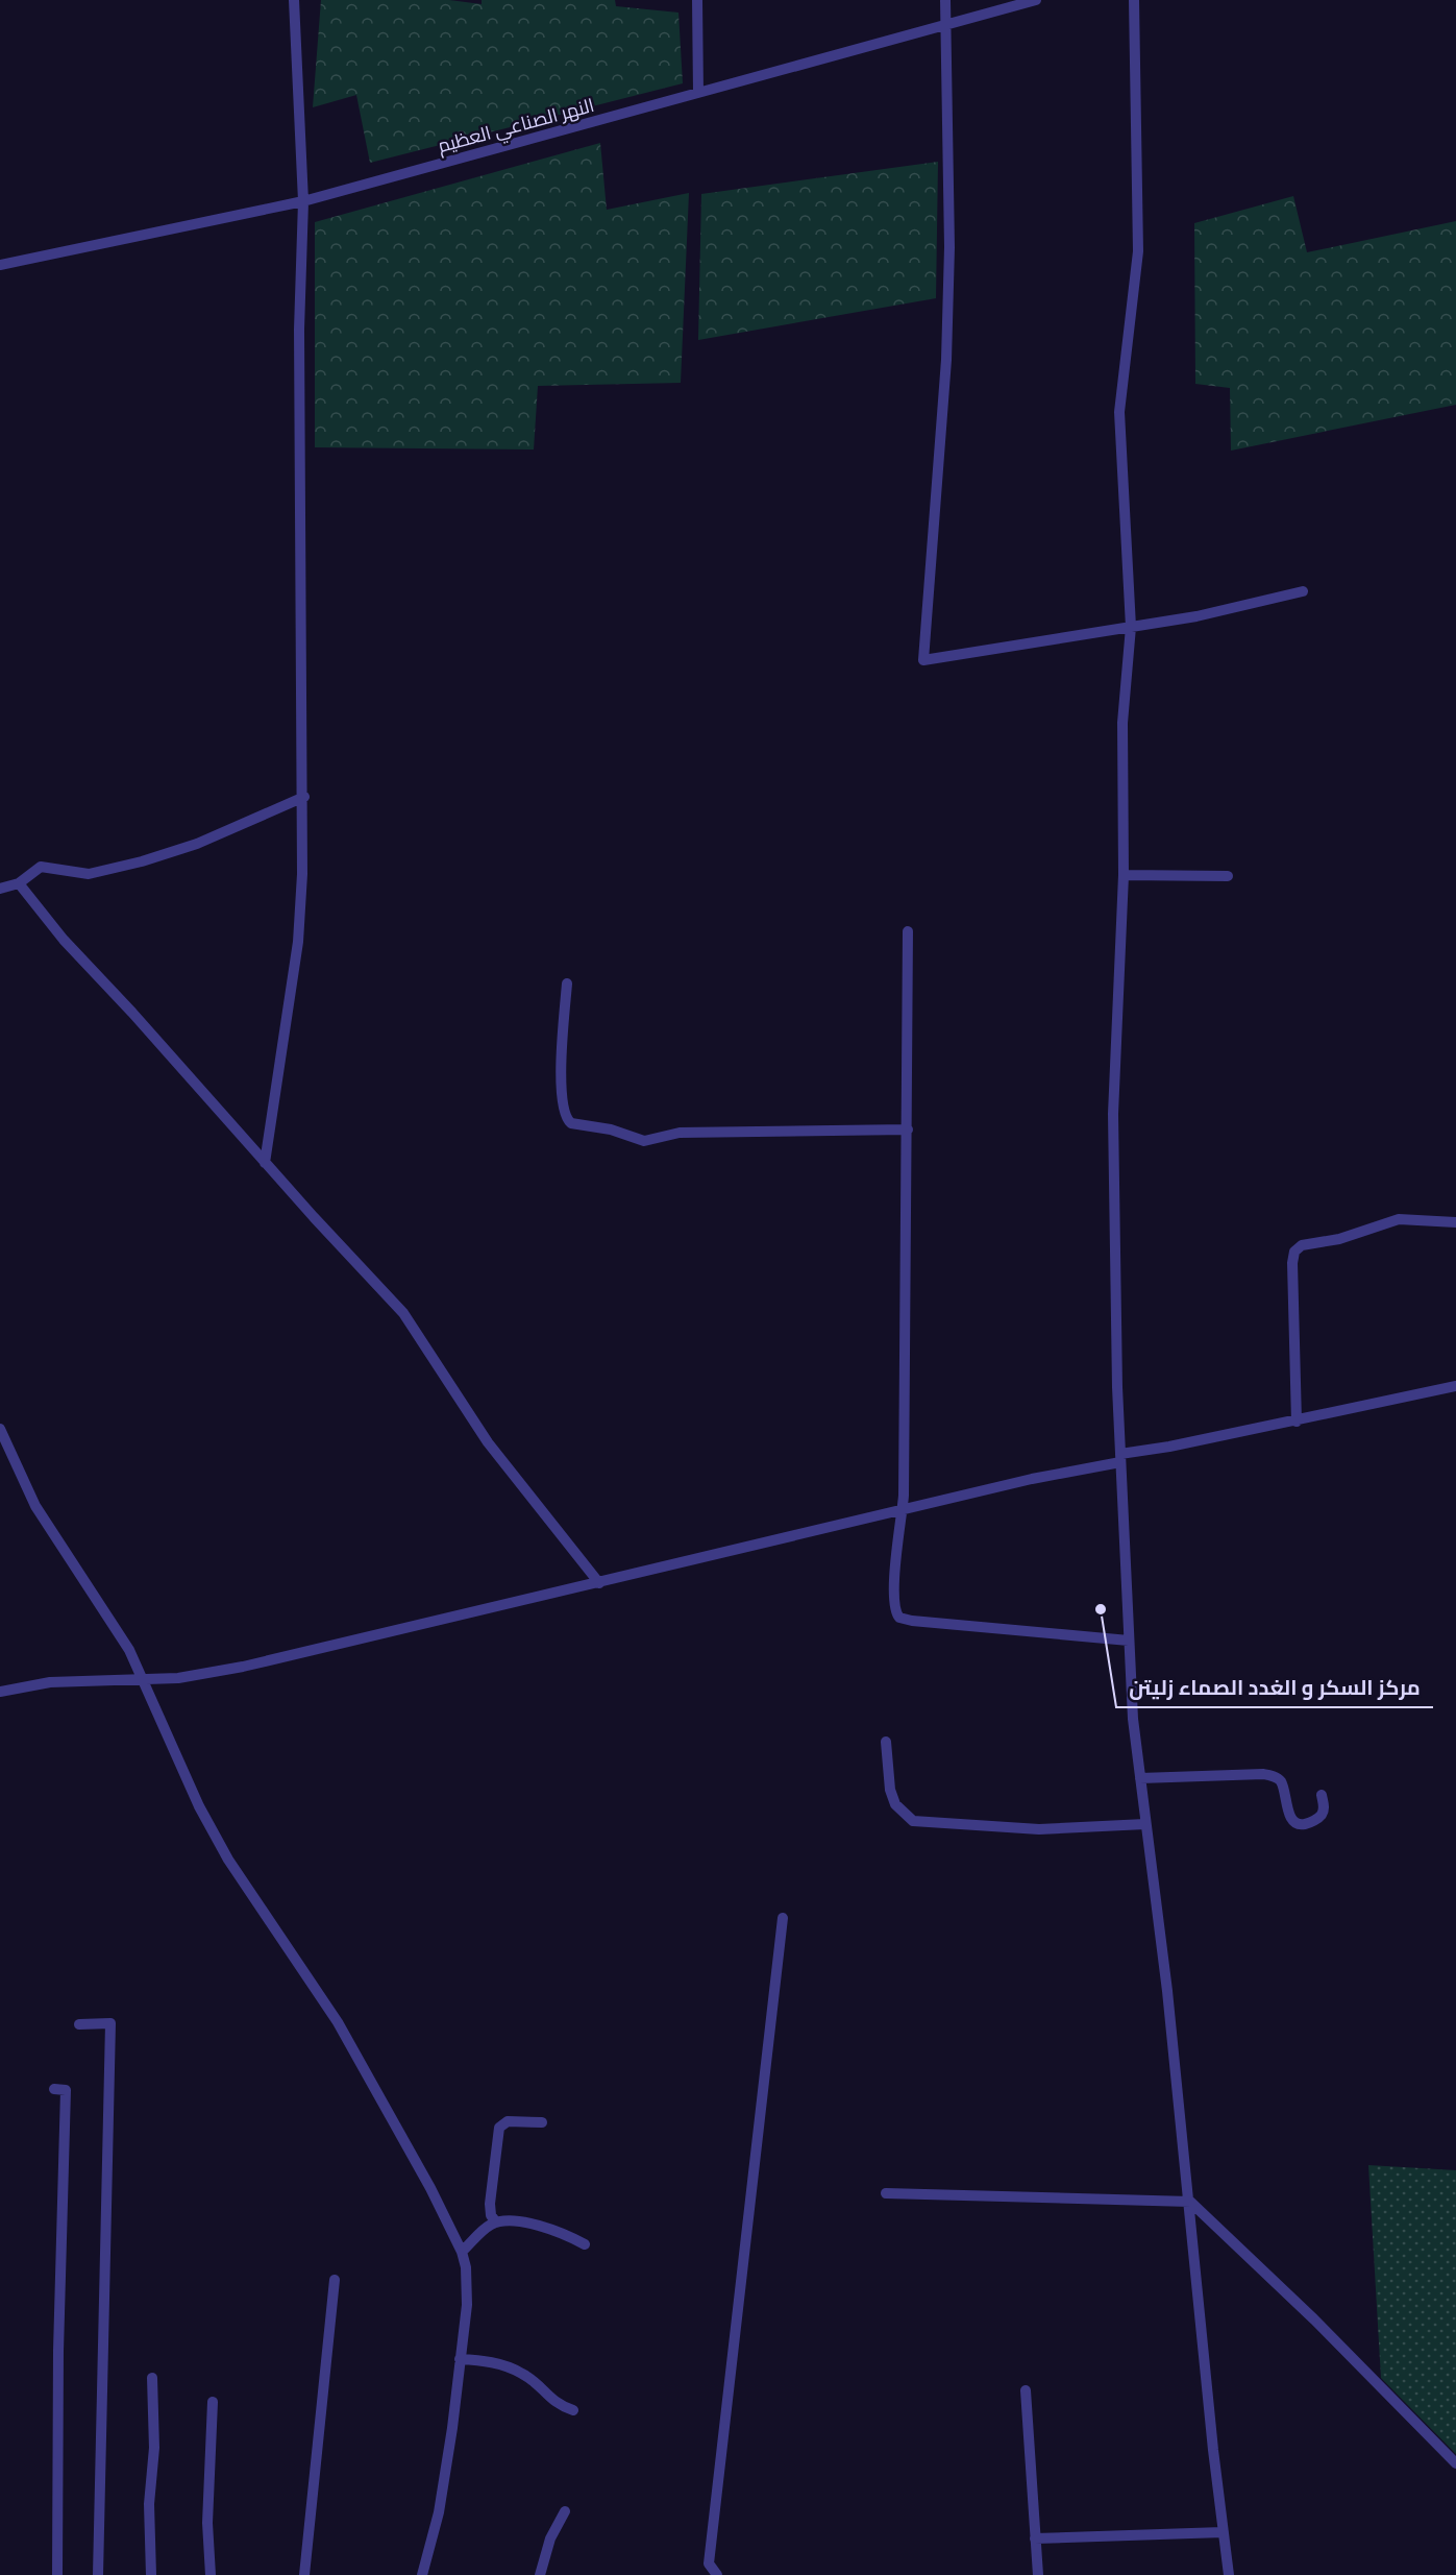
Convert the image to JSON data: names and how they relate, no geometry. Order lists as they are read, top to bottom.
{
  "streets": {
    "street": ["النهر الصناعي العظيم"]
  },
  "places": ["مركز السكر و الغدد الصماء زليتن"]
}
